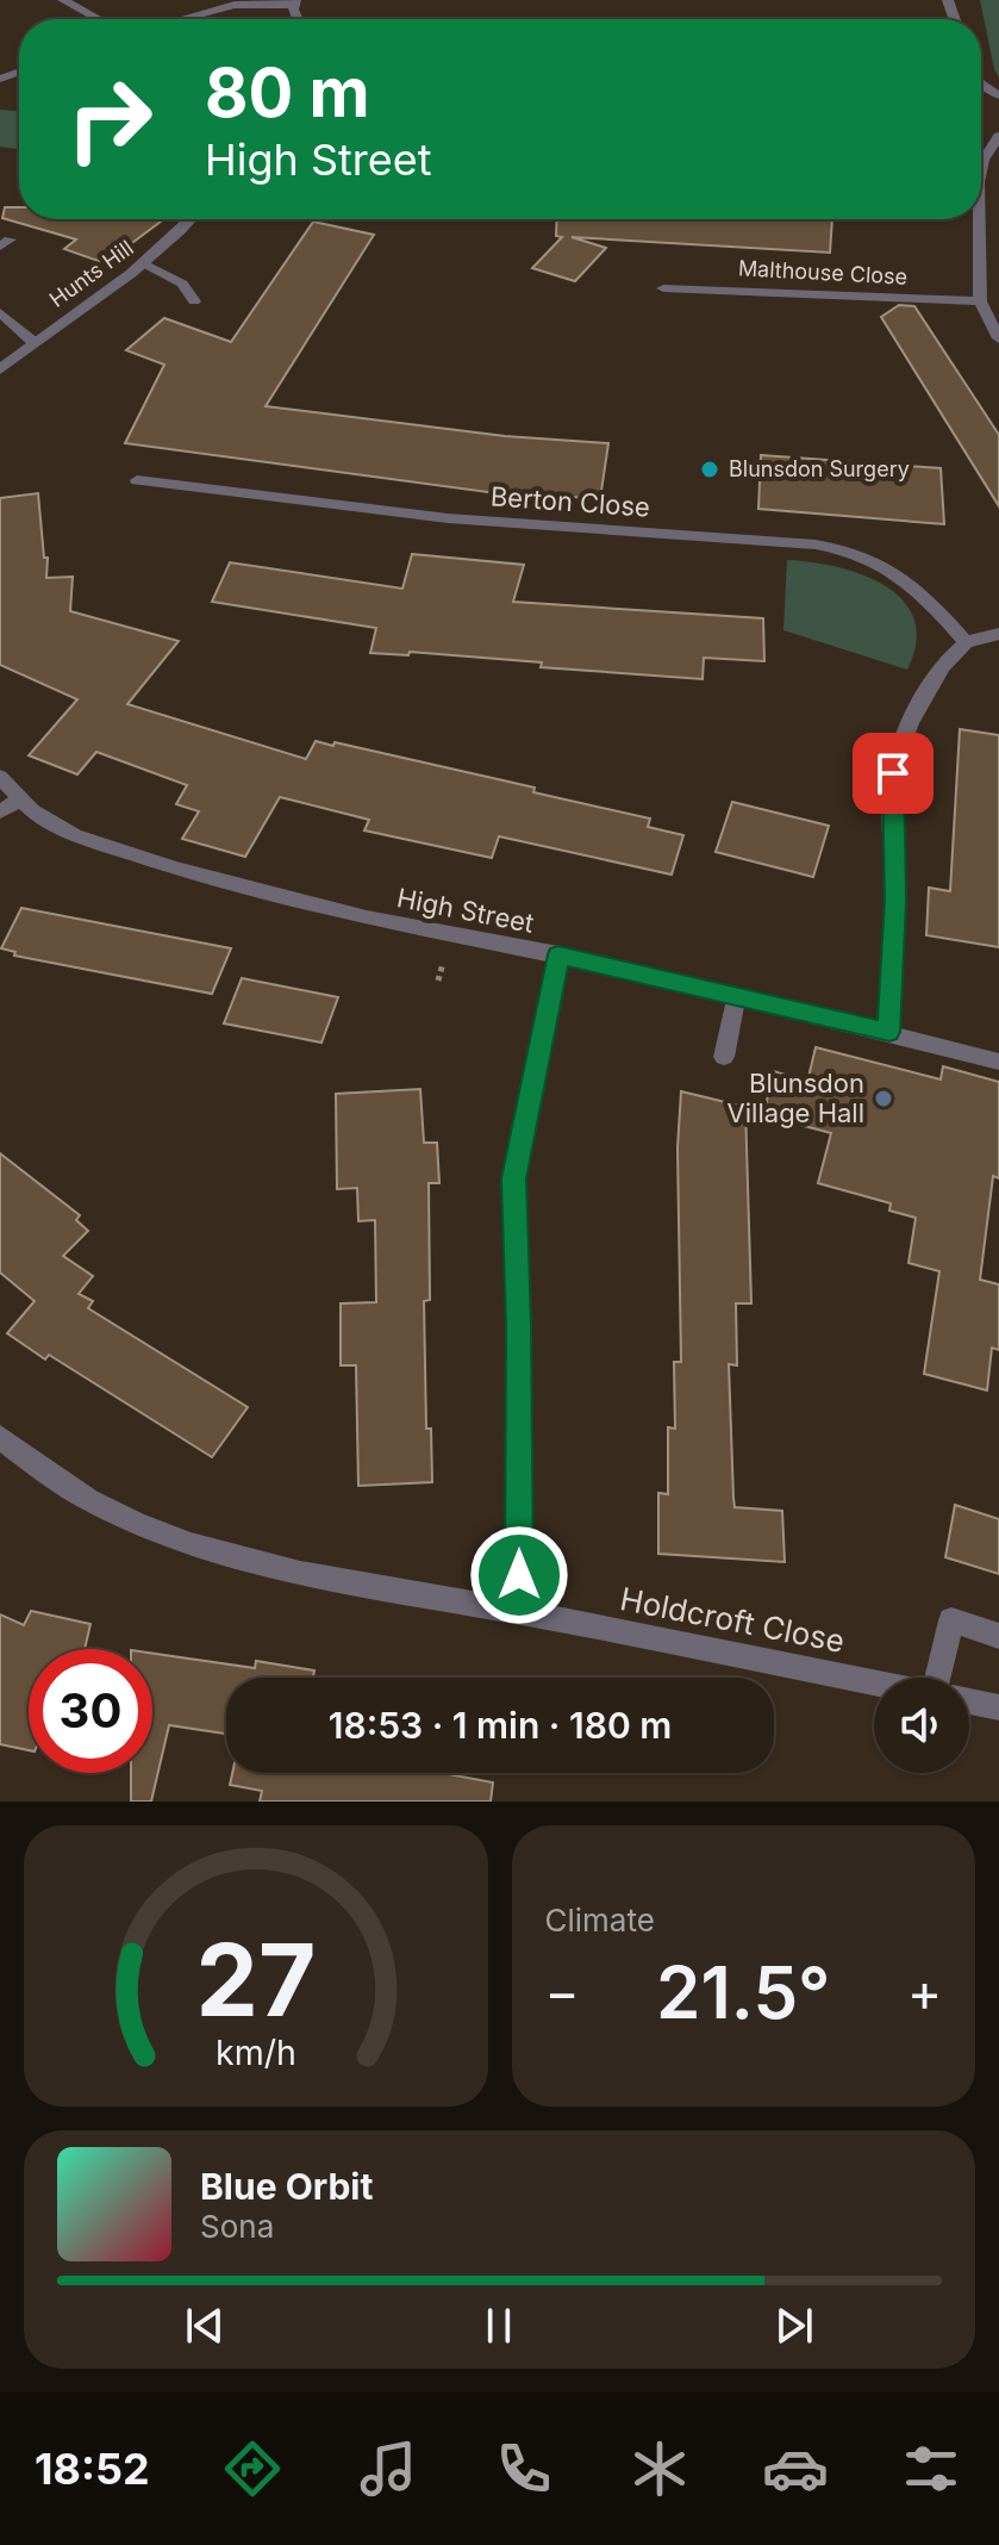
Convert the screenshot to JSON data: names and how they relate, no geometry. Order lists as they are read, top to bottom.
{
  "streets": {
    "street": [
      "Malthouse Close",
      "Hunts Hill",
      "Berton Close",
      "High Street",
      "Holdcroft Close"
    ]
  },
  "places": ["Blunsdon Surgery", "Blunsdon Village Hall"],
  "page": {
    "turn": ["80 m", "High Street"],
    "limit": "30",
    "trip": "18:53 · 1 min · 180 m",
    "tile": "Climate",
    "heat": ["−", "21.5°", "+"],
    "song": ["Blue Orbit", "Sona"],
    "tabs": "18:52",
    "gauge": ["27", "km/h"]
  }
}
